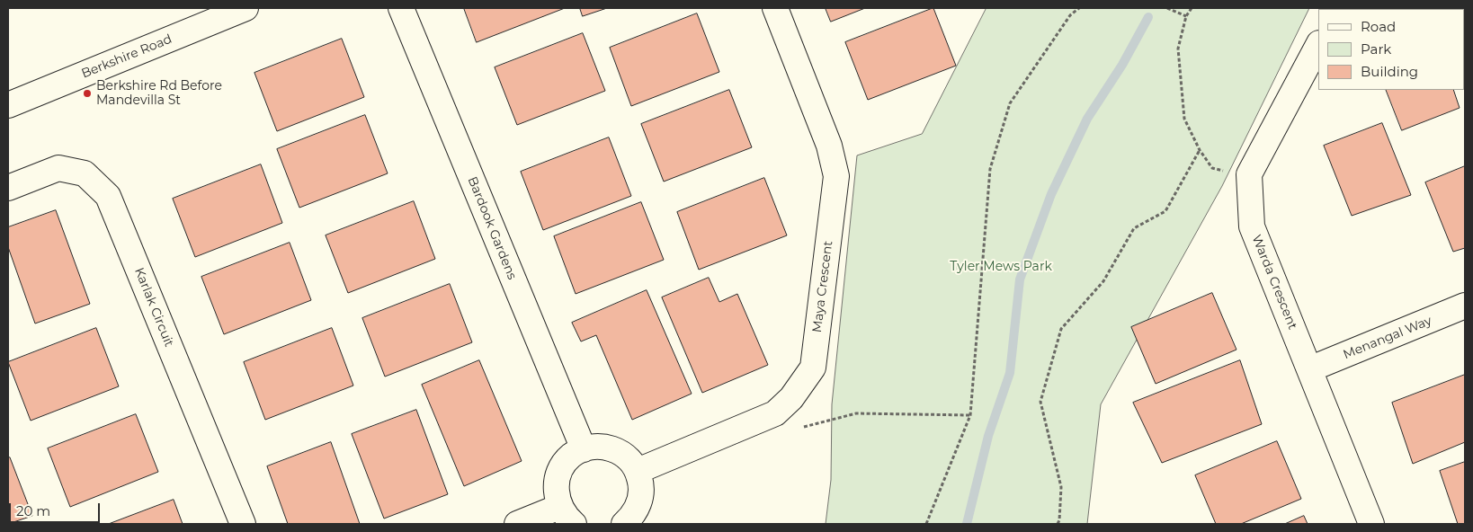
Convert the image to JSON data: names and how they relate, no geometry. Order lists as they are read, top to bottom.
{
  "streets": {
    "street": [
      "Berkshire Road",
      "Bardook Gardens",
      "Warda Crescent",
      "Maya Crescent",
      "Karlak Circuit",
      "Menangal Way"
    ]
  },
  "crossings": [
    ["Warda Crescent", "Menangal Way"]
  ],
  "parks": ["Tyler Mews Park"],
  "places": ["Berkshire Rd Before Mandevilla St"],
  "legend": ["Road", "Park", "Building"],
  "scale_bar": "20 m"
}
